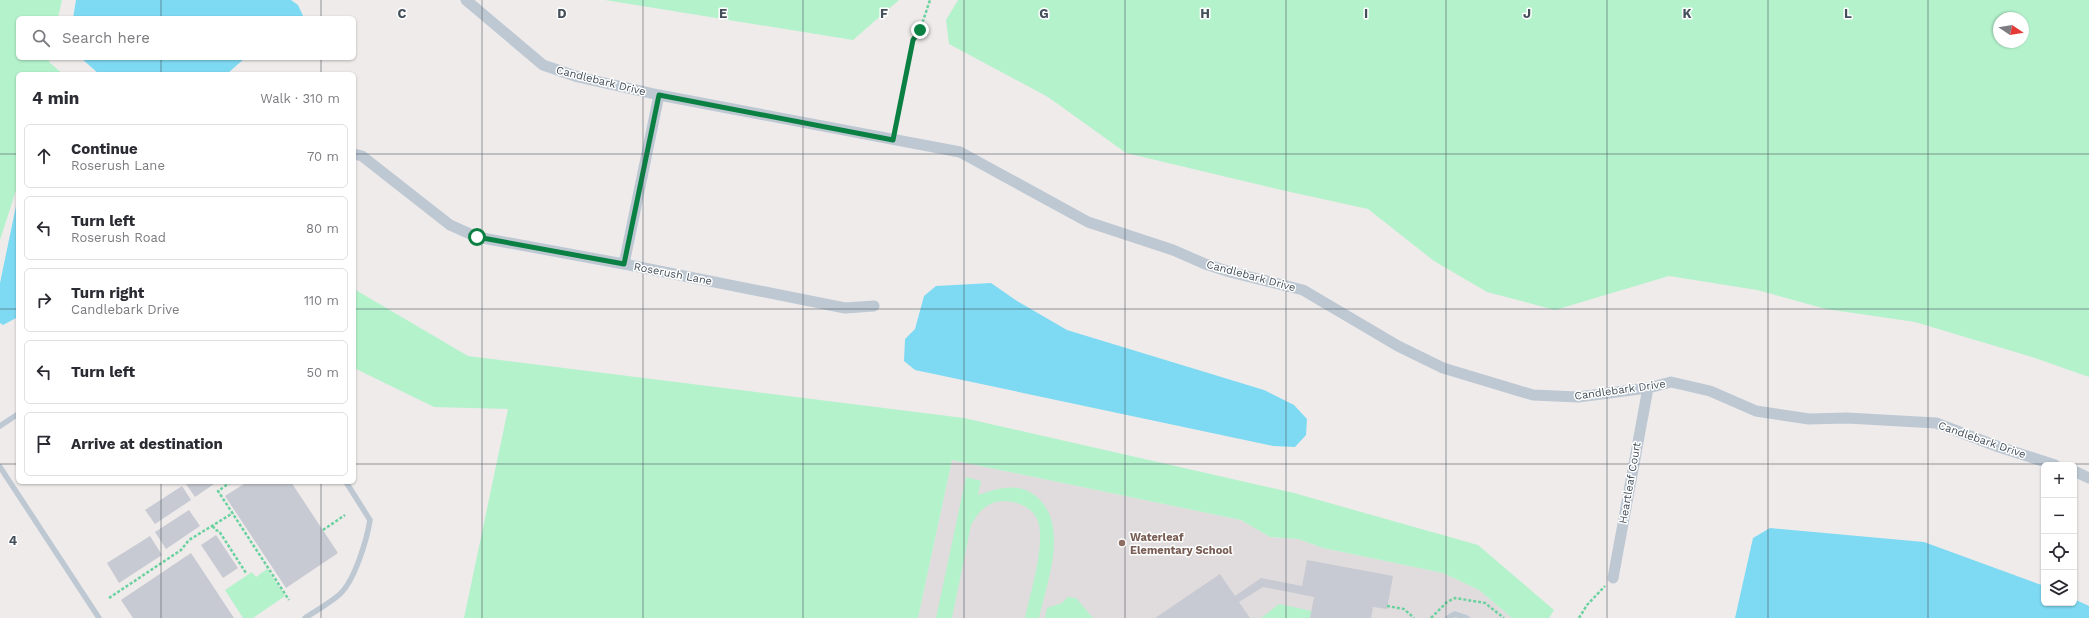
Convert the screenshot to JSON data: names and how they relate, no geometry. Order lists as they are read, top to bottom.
{
  "streets": {
    "street": ["Candlebark Drive", "Roserush Lane", "Heartleaf Court"]
  },
  "crossings": [
    ["Candlebark Drive", "Heartleaf Court"]
  ],
  "places": ["Waterleaf Elementary School"],
  "north": "right",
  "page": {
    "search": "Search here",
    "heading": ["4 min", "Walk · 310 m"],
    "list": [
      ["Continue", "Roserush Lane", "70 m"],
      ["Turn left", "Roserush Road", "80 m"],
      ["Turn right", "Candlebark Drive", "110 m"],
      ["Turn left", "50 m"],
      "Arrive at destination"
    ],
    "map_buttons": ["+", "−"]
  },
  "grid": {
    "columns": [
      "C",
      "D",
      "E",
      "F",
      "G",
      "H",
      "I",
      "J",
      "K",
      "L"
    ],
    "rows": ["4"]
  }
}
